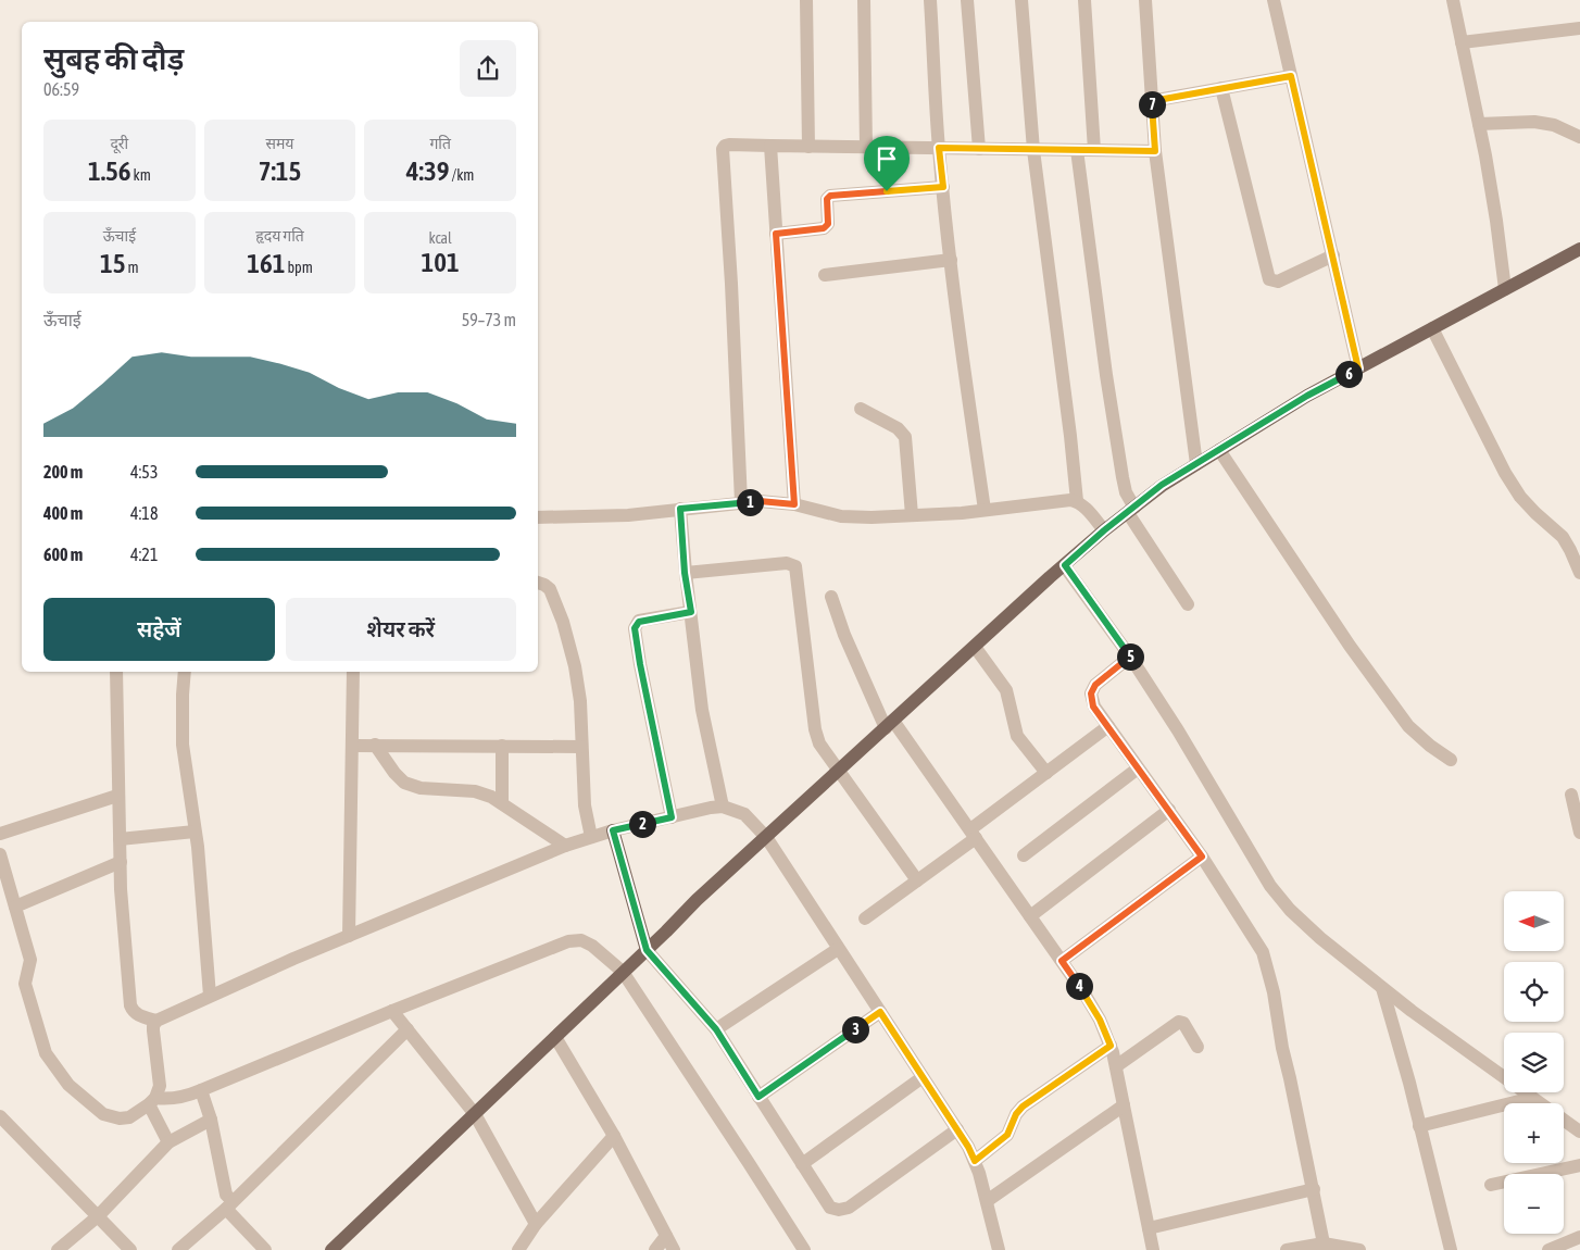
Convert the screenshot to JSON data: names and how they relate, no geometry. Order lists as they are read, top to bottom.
{
  "north": "left",
  "page": {
    "heading": ["सुबह की दौड़", "06:59"],
    "pins": [
      "7",
      "6",
      "1",
      "5",
      "2",
      "4",
      "3"
    ],
    "stats": [
      ["दूरी", "1.56 km"],
      ["समय", "7:15"],
      ["गति", "4:39 /km"],
      ["ऊँचाई", "15 m"],
      ["हृदय गति", "161 bpm"],
      ["kcal", "101"]
    ],
    "chart": ["ऊँचाई", "59–73 m"],
    "list": [
      {
        "name": "200 m",
        "note": "4:53"
      },
      {
        "name": "400 m",
        "note": "4:18"
      },
      {
        "name": "600 m",
        "note": "4:21"
      }
    ],
    "buttons": ["सहेजें", "शेयर करें"],
    "map_buttons": ["+", "−"]
  }
}
